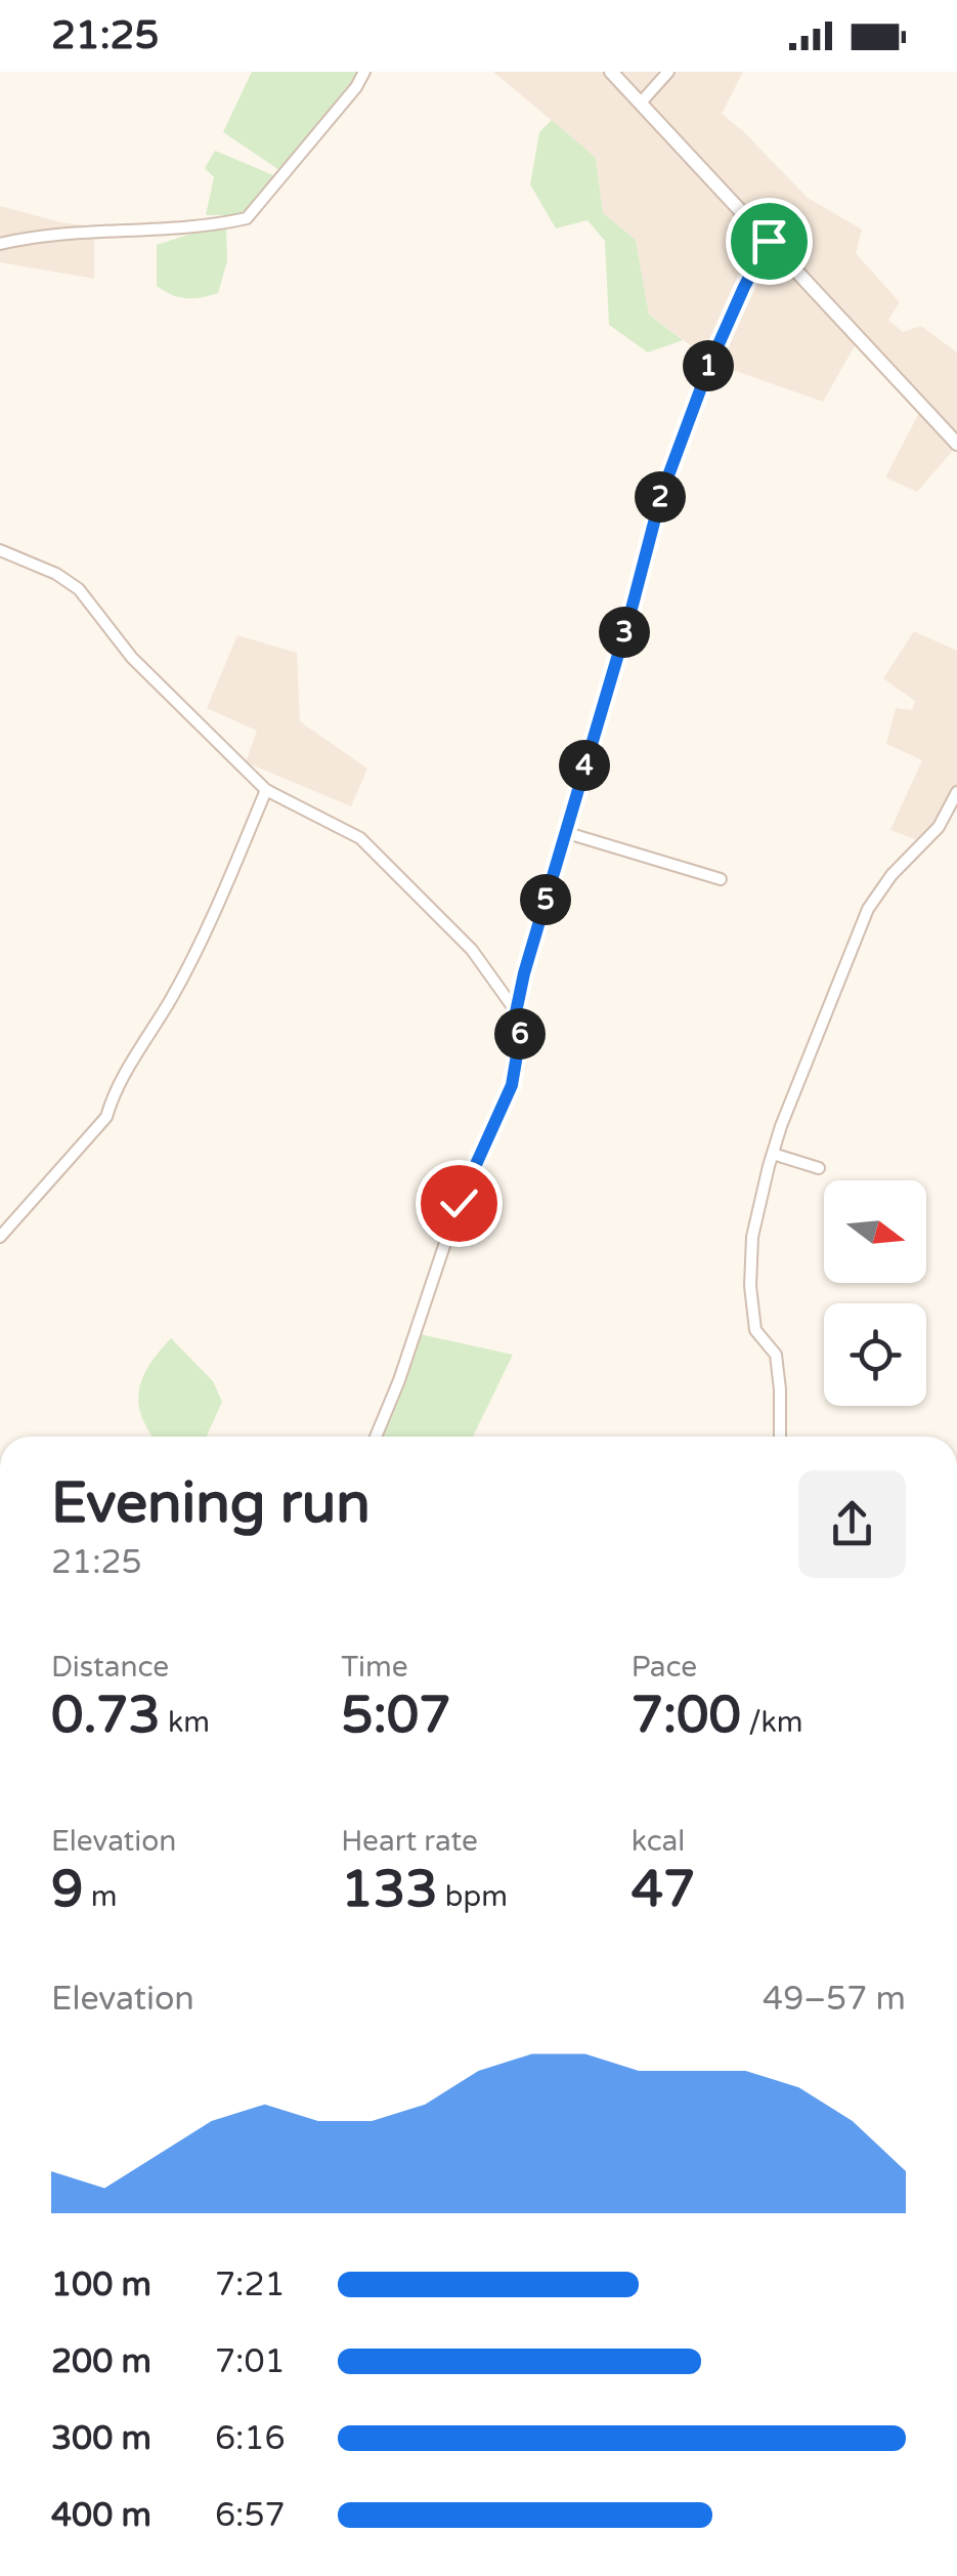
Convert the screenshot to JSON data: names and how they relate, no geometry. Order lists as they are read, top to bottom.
{
  "north": "right",
  "page": {
    "status": "21:25",
    "pins": [
      "1",
      "2",
      "3",
      "4",
      "5",
      "6"
    ],
    "heading": ["Evening run", "21:25"],
    "stats": [
      ["Distance", "0.73 km"],
      ["Time", "5:07"],
      ["Pace", "7:00 /km"],
      ["Elevation", "9 m"],
      ["Heart rate", "133 bpm"],
      ["kcal", "47"]
    ],
    "chart": ["Elevation", "49–57 m"],
    "list": [
      {
        "name": "100 m",
        "note": "7:21"
      },
      {
        "name": "200 m",
        "note": "7:01"
      },
      {
        "name": "300 m",
        "note": "6:16"
      },
      {
        "name": "400 m",
        "note": "6:57"
      }
    ]
  }
}
